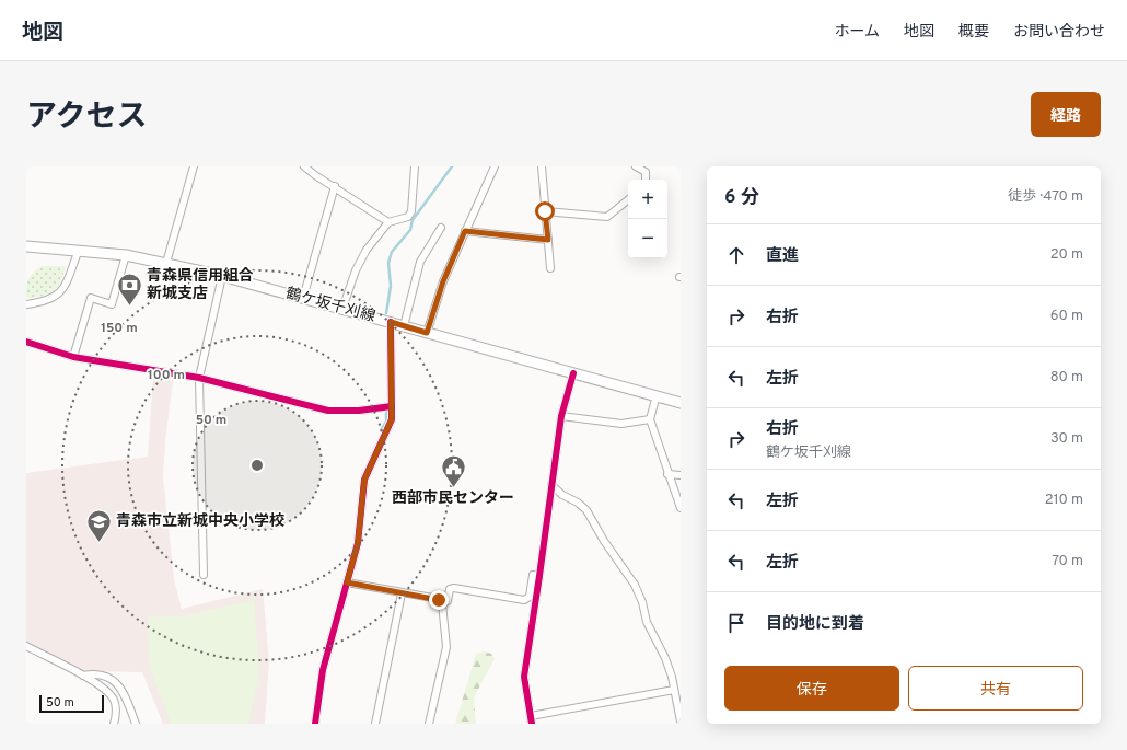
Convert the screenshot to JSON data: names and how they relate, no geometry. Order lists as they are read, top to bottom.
{
  "streets": {
    "main road": ["鶴ケ坂千刈線"]
  },
  "places": {
    "bank": ["青森県信用組合 新城支店"],
    "public building": ["西部市民センター"],
    "school or university": ["青森市立新城中央小学校"]
  },
  "scale_bar": "50 m",
  "page": {
    "header": "地図",
    "nav": [
      "ホーム",
      "地図",
      "概要",
      "お問い合わせ"
    ],
    "title": "アクセス",
    "buttons": [
      "経路",
      ["保存", "共有"]
    ],
    "heading": ["6 分", "徒歩 · 470 m"],
    "map_buttons": ["+", "−"],
    "list": [
      ["直進", "20 m"],
      ["右折", "60 m"],
      ["左折", "80 m"],
      ["右折", "鶴ケ坂千刈線", "30 m"],
      ["左折", "210 m"],
      ["左折", "70 m"],
      "目的地に到着"
    ],
    "scale": "50 m"
  },
  "rings": ["150 m", "100 m", "50 m"]
}
